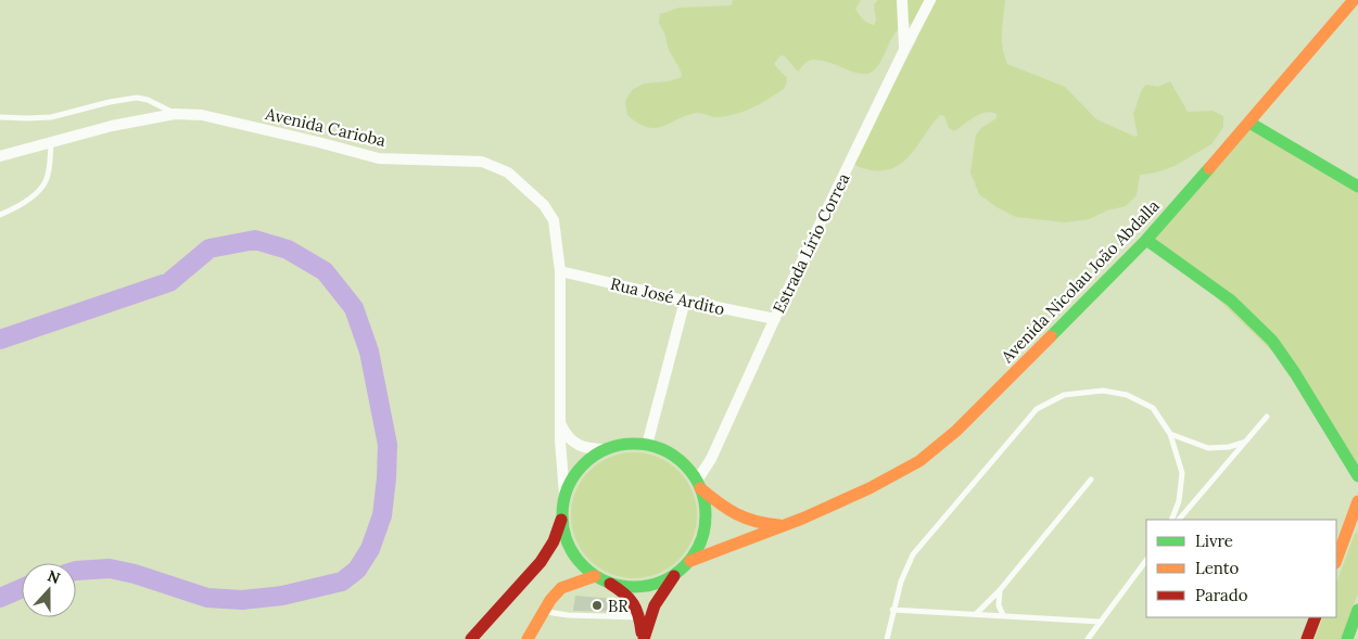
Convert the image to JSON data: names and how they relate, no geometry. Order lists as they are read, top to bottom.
{
  "streets": {
    "main road": ["Avenida Nicolau João Abdalla"],
    "street": ["Avenida Carioba", "Estrada Lírio Correa", "Rua José Ardito"]
  },
  "crossings": [
    ["Avenida Carioba", "Estrada Lírio Correa"],
    ["Avenida Carioba", "Avenida Nicolau João Abdalla"],
    ["Avenida Carioba", "Rua José Ardito"],
    ["Estrada Lírio Correa", "Avenida Nicolau João Abdalla"],
    ["Estrada Lírio Correa", "Rua José Ardito"]
  ],
  "places": ["BR"],
  "legend": ["Livre", "Lento", "Parado"],
  "north": "top"
}
